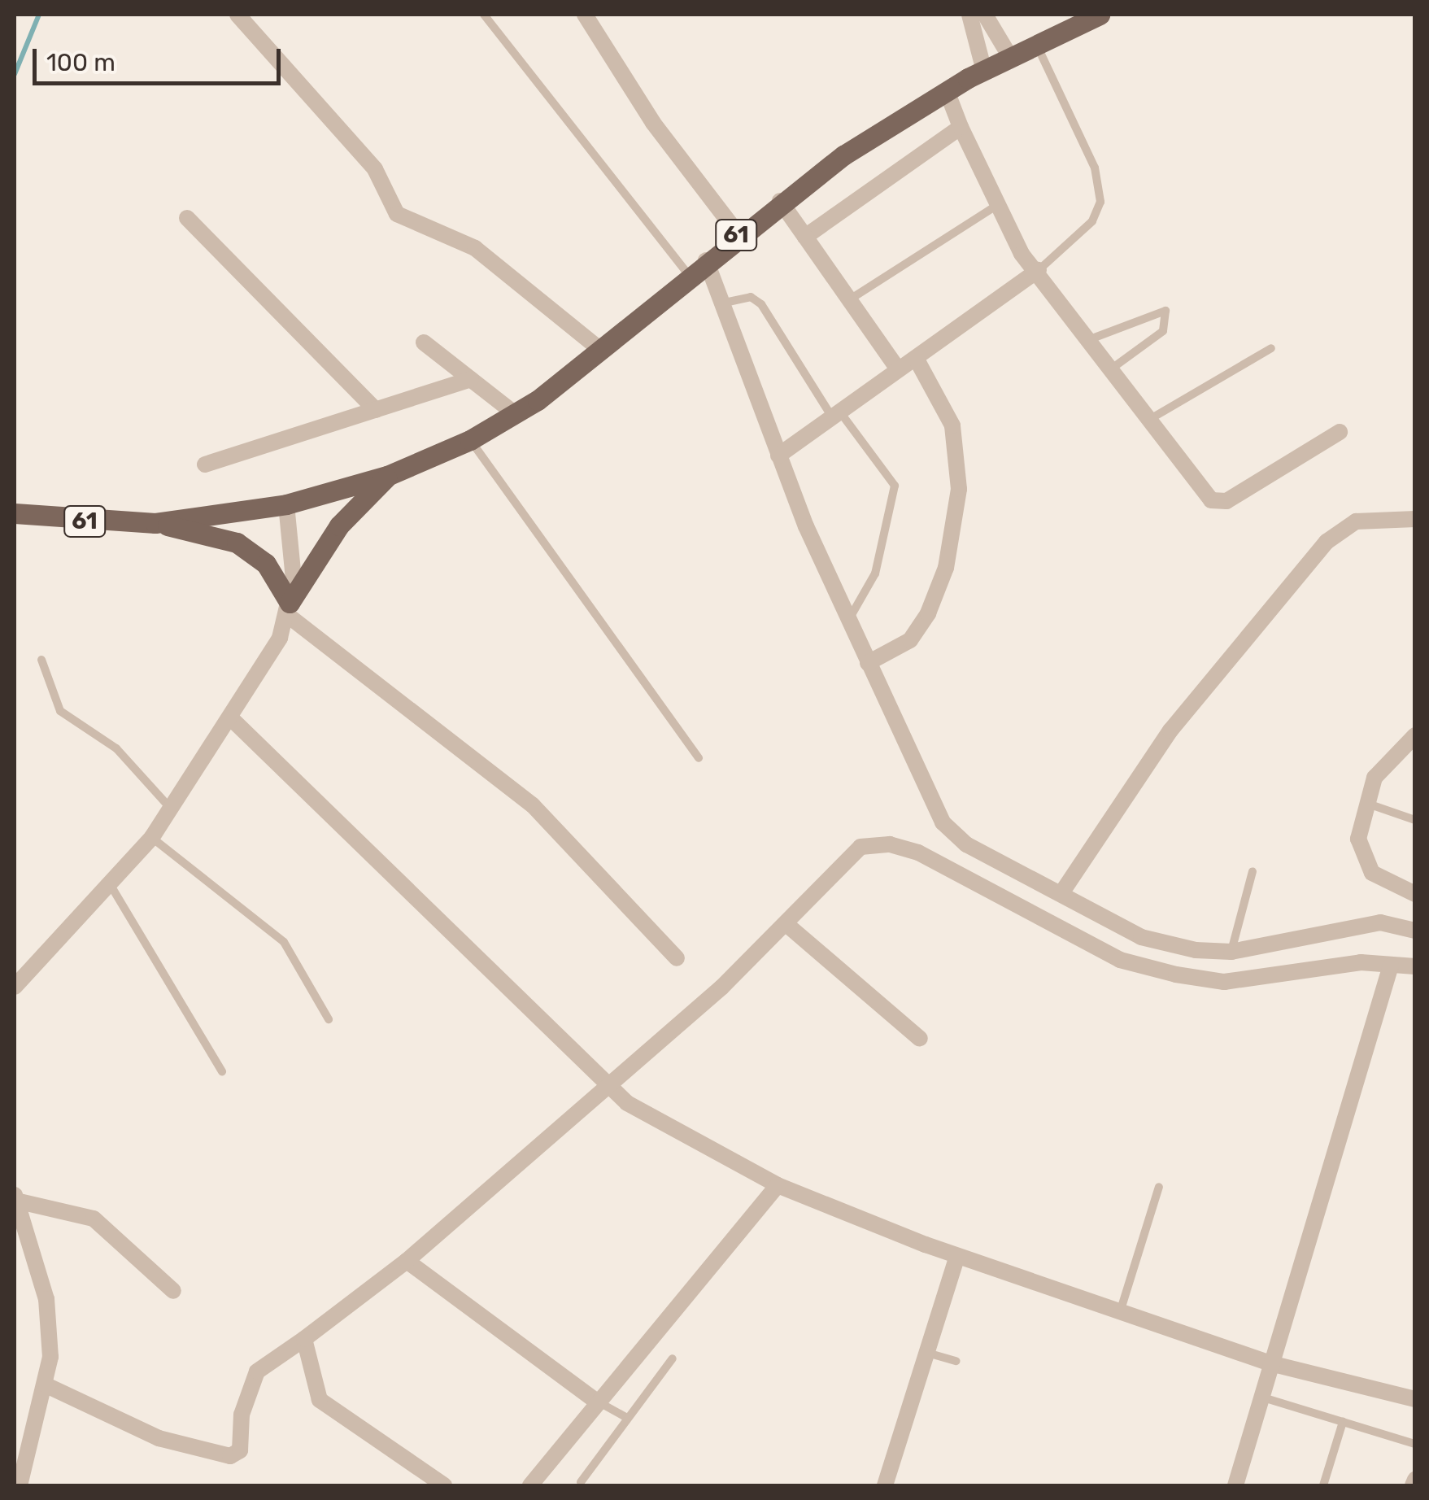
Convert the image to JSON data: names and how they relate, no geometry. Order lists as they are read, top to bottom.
{
  "streets": {
    "main road": ["61"]
  },
  "scale_bar": "100 m"
}
